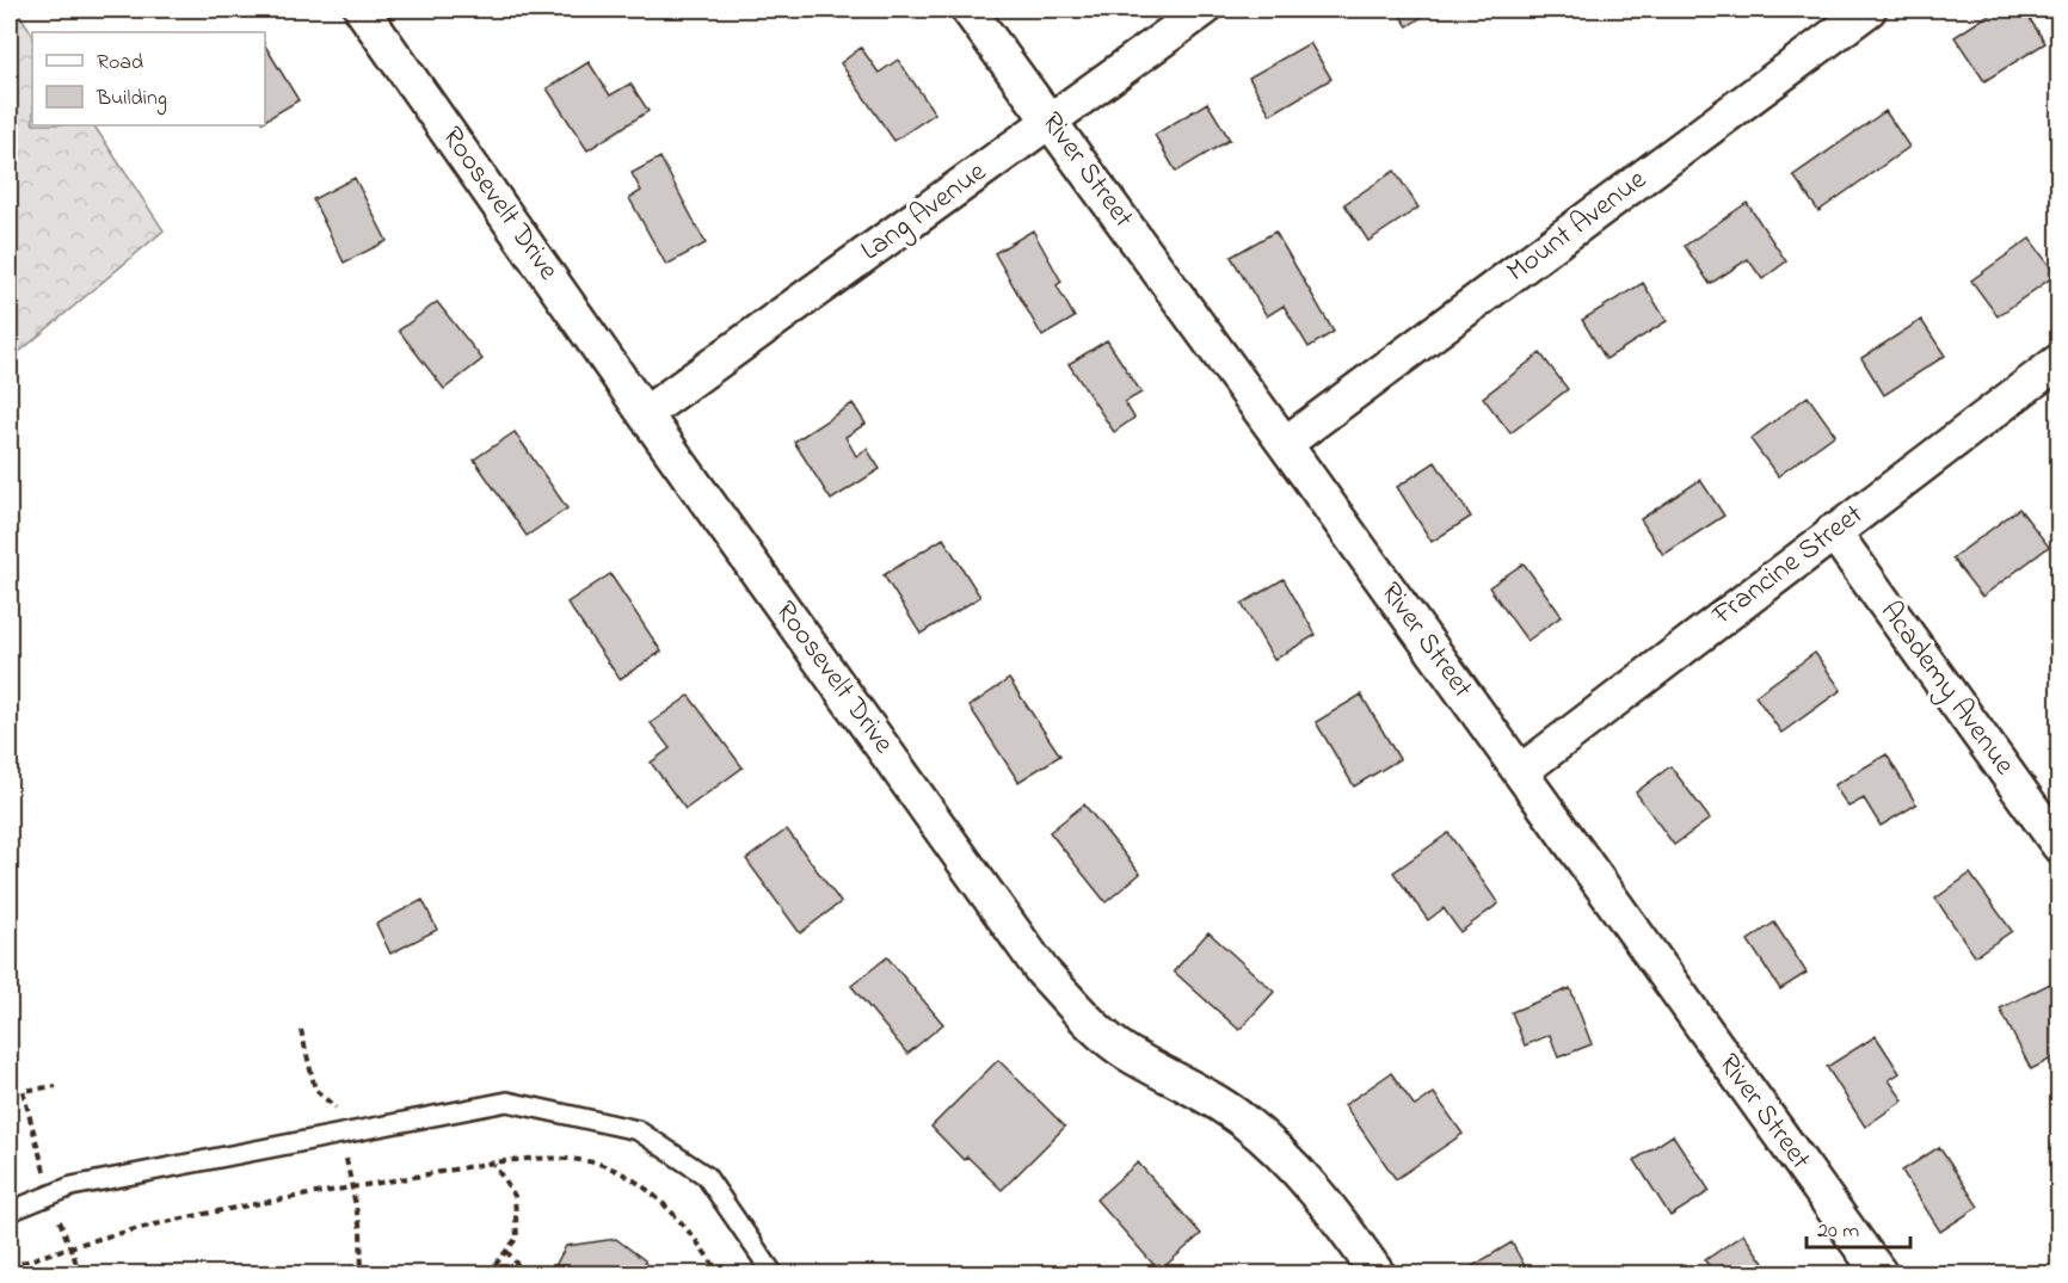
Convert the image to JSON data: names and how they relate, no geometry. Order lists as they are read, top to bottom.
{
  "streets": {
    "street": [
      "River Street",
      "Roosevelt Drive",
      "Lang Avenue",
      "Mount Avenue",
      "Francine Street",
      "Academy Avenue"
    ]
  },
  "crossings": [
    ["River Street", "Lang Avenue"],
    ["River Street", "Mount Avenue"],
    ["River Street", "Francine Street"],
    ["Roosevelt Drive", "Lang Avenue"],
    ["Francine Street", "Academy Avenue"]
  ],
  "legend": ["Road", "Building"],
  "scale_bar": "20 m"
}
